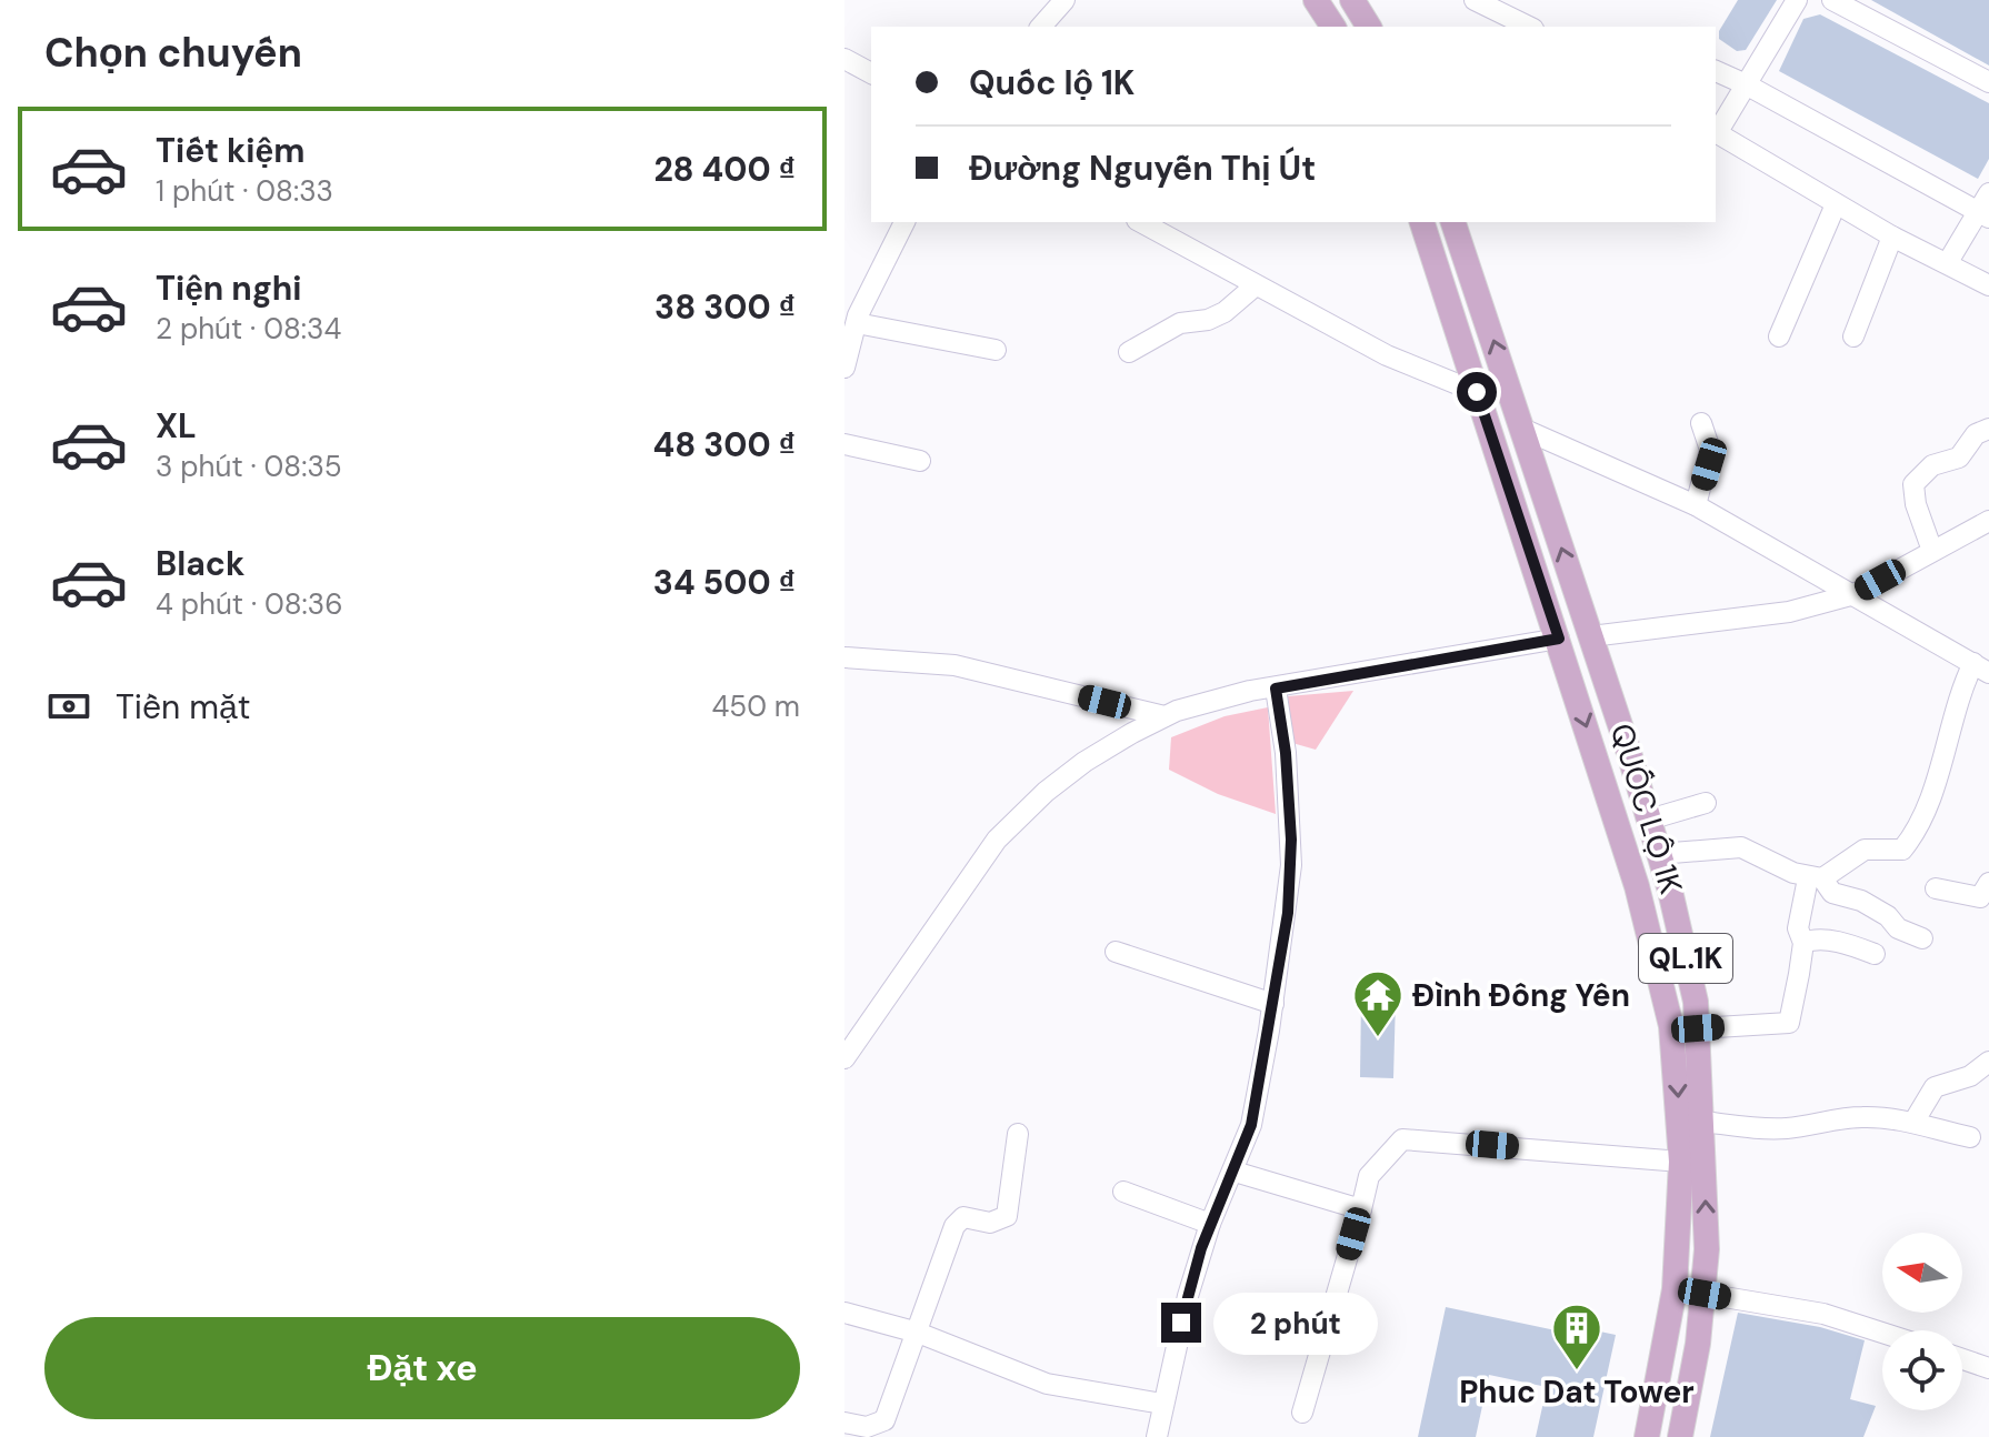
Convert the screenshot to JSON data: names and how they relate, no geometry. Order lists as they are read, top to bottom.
{
  "streets": {
    "main road": ["QUỐC LỘ 1K", "QL.1K"]
  },
  "places": {
    "temple": ["Đình Đông Yên"],
    "building": ["Phuc Dat Tower"]
  },
  "north": "left",
  "page": {
    "heading": "Chọn chuyến",
    "banner": ["Quốc lộ 1K", "Đường Nguyễn Thị Út"],
    "list": [
      {
        "name": "Tiết kiệm",
        "note": "1 phút · 08:33",
        "value": "28 400 ₫"
      },
      {
        "name": "Tiện nghi",
        "note": "2 phút · 08:34",
        "value": "38 300 ₫"
      },
      {
        "name": "XL",
        "note": "3 phút · 08:35",
        "value": "48 300 ₫"
      },
      {
        "name": "Black",
        "note": "4 phút · 08:36",
        "value": "34 500 ₫"
      }
    ],
    "pay": ["Tiền mặt", "450 m"],
    "bubble": "2 phút",
    "buttons": "Đặt xe"
  }
}
